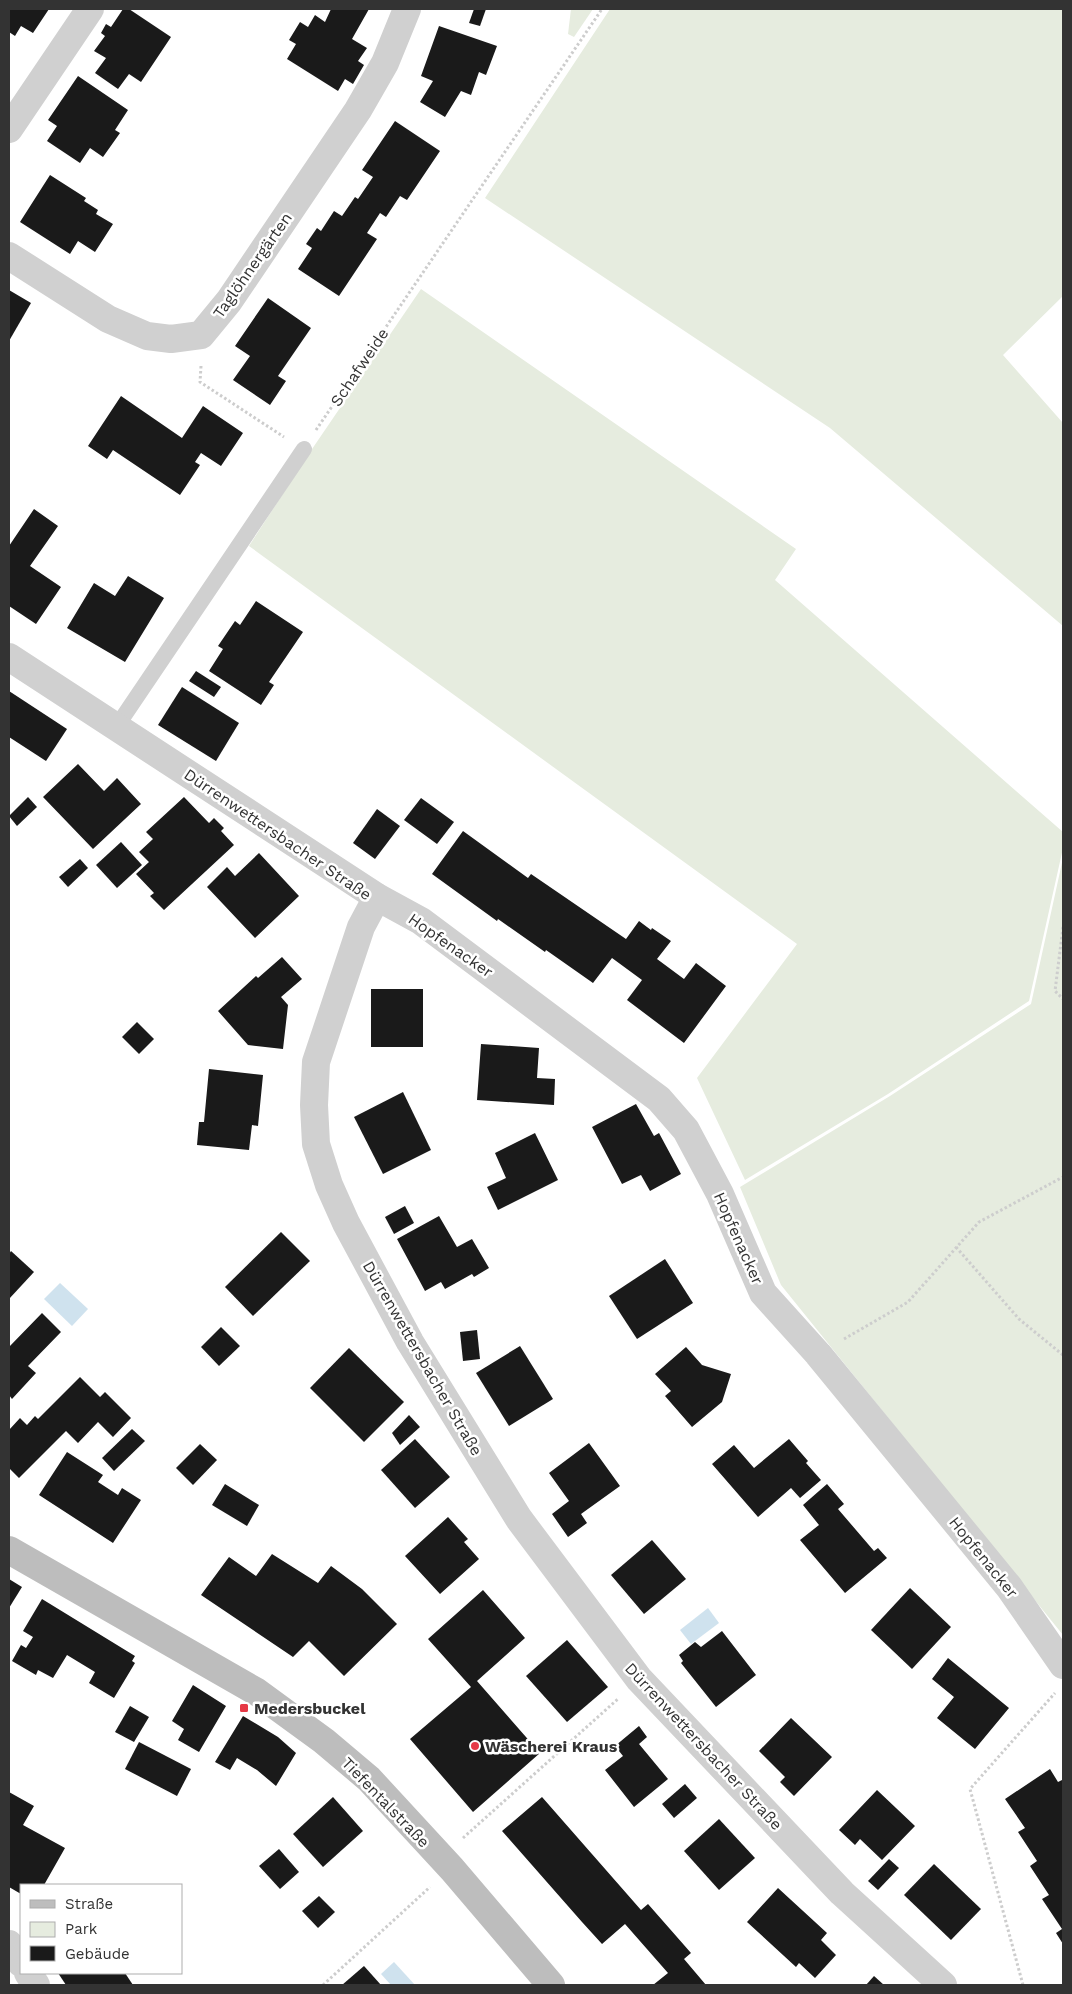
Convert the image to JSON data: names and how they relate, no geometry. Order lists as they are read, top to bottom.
{
  "streets": {
    "street": [
      "Taglöhnergärten",
      "Dürrenwettersbacher Straße",
      "Hopfenacker",
      "Tiefentalstraße"
    ],
    "path": ["Schafweide"]
  },
  "crossings": [
    ["Dürrenwettersbacher Straße", "Hopfenacker"]
  ],
  "places": {
    "transit": ["Medersbuckel"],
    "other": ["Wäscherei Kraus"]
  },
  "legend": ["Straße", "Park", "Gebäude"]
}
